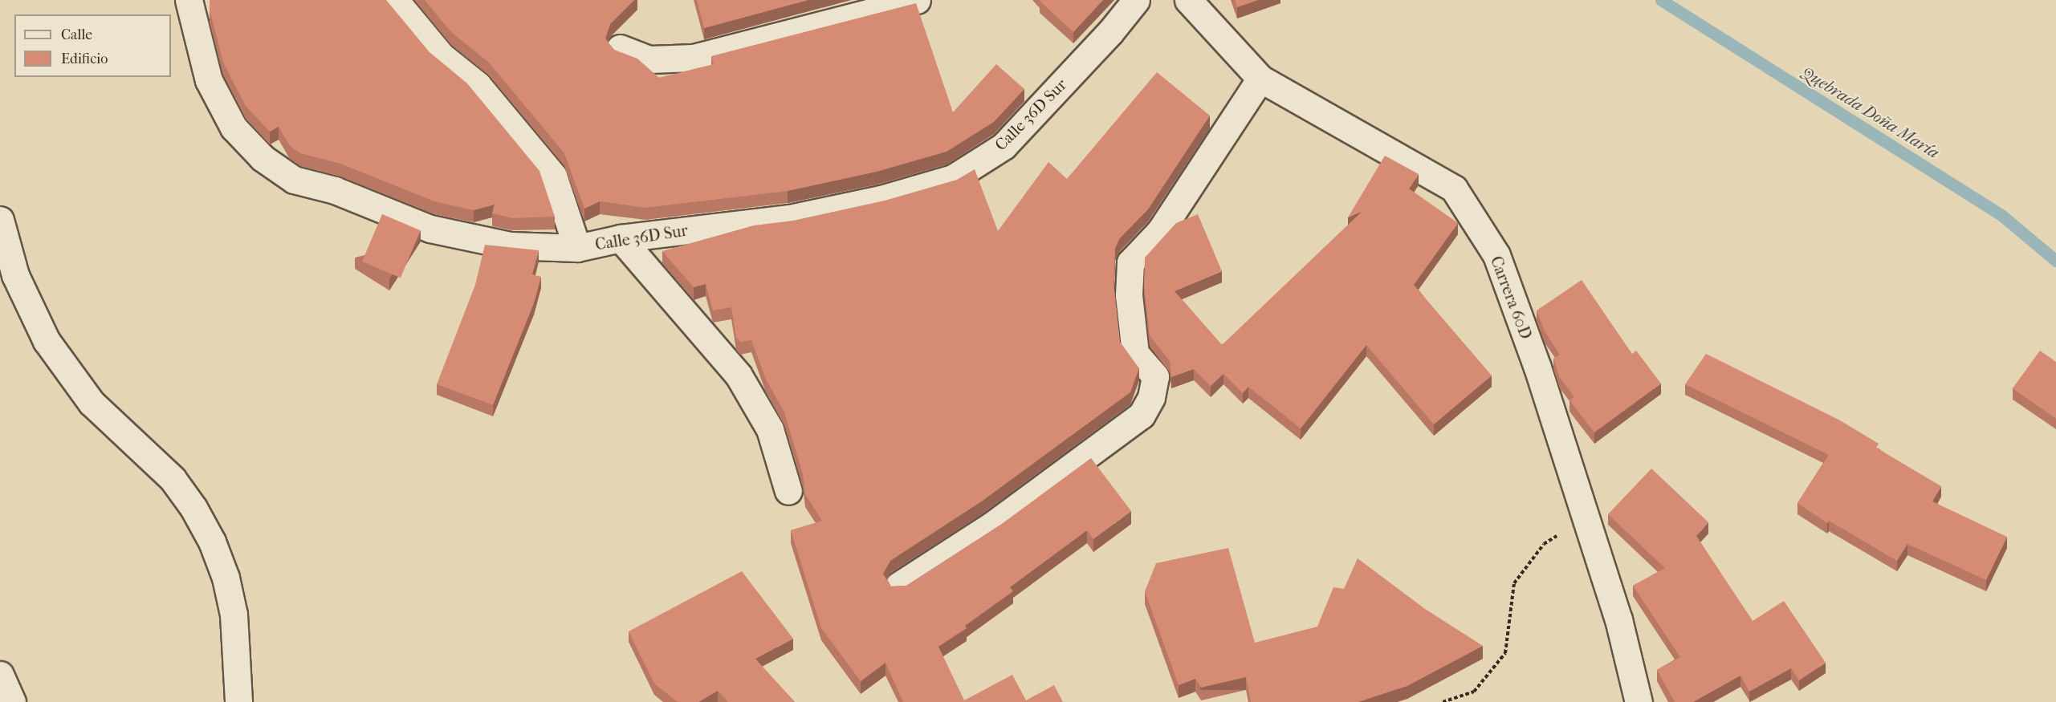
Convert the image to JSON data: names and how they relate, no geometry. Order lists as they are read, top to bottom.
{
  "streets": {
    "street": ["Calle 36D Sur", "Carrera 60D"]
  },
  "water": ["Quebrada Doña María"],
  "legend": ["Calle", "Edificio"]
}
